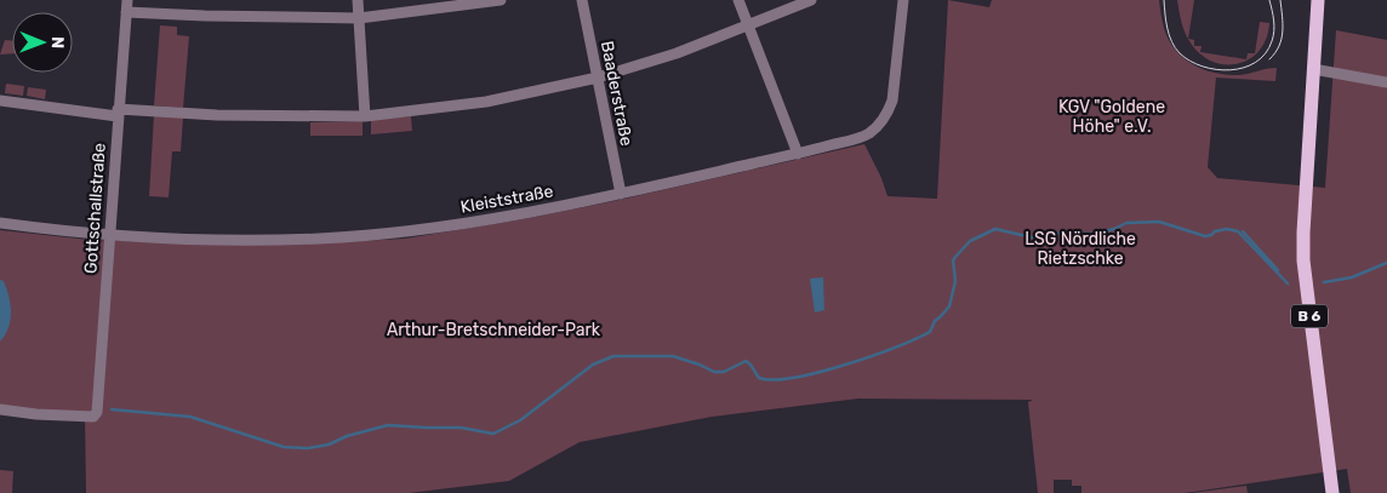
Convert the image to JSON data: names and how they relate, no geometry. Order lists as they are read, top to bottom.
{
  "streets": {
    "main road": ["B 6"],
    "street": ["Baaderstraße", "Kleiststraße", "Gottschallstraße"]
  },
  "crossings": [
    ["Baaderstraße", "Kleiststraße"],
    ["Kleiststraße", "Gottschallstraße"]
  ],
  "parks": ["KGV \"Goldene Höhe\" e.V.", "LSG Nördliche Rietzschke", "Arthur-Bretschneider-Park"],
  "north": "right"
}
